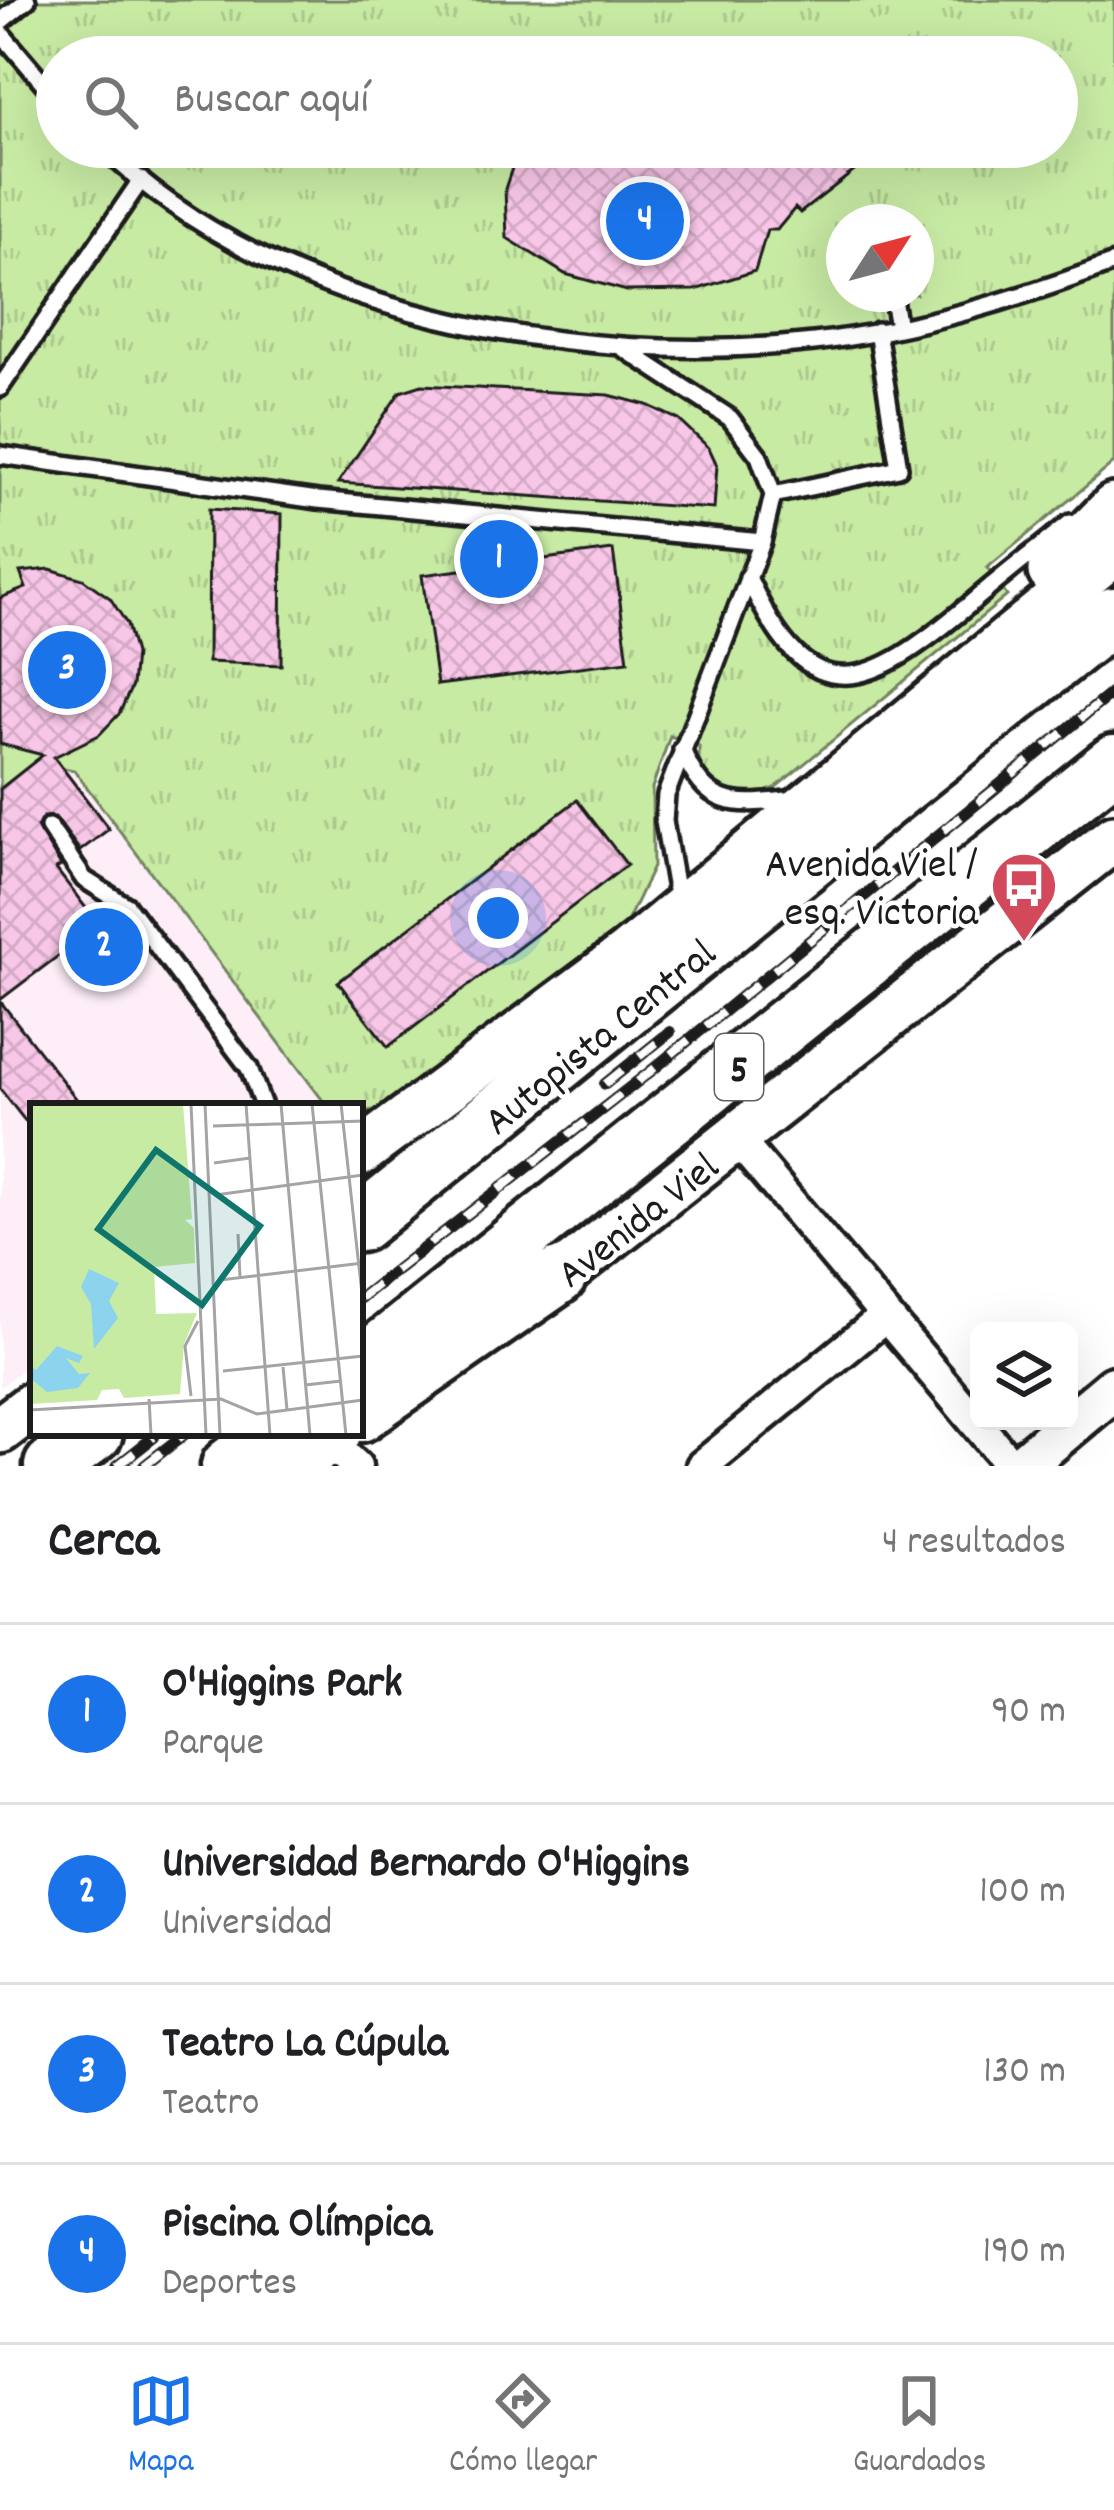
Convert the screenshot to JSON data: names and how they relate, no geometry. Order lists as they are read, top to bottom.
{
  "streets": {
    "highway": ["Autopista Central", "5"],
    "main road": ["Avenida Viel"]
  },
  "places": {
    "bus stop": ["Avenida Viel / esq. Victoria"]
  },
  "north": "top right",
  "page": {
    "search": "Buscar aquí",
    "pins": [
      "4",
      "1",
      "3",
      "2"
    ],
    "heading": ["Cerca", "4 resultados"],
    "list": [
      {
        "mark": "1",
        "name": "O'Higgins Park",
        "note": "Parque",
        "value": "90 m"
      },
      {
        "mark": "2",
        "name": "Universidad Bernardo O'Higgins",
        "note": "Universidad",
        "value": "100 m"
      },
      {
        "mark": "3",
        "name": "Teatro La Cúpula",
        "note": "Teatro",
        "value": "130 m"
      },
      {
        "mark": "4",
        "name": "Piscina Olímpica",
        "note": "Deportes",
        "value": "190 m"
      }
    ],
    "nav": ["Mapa", "Cómo llegar", "Guardados"]
  }
}
